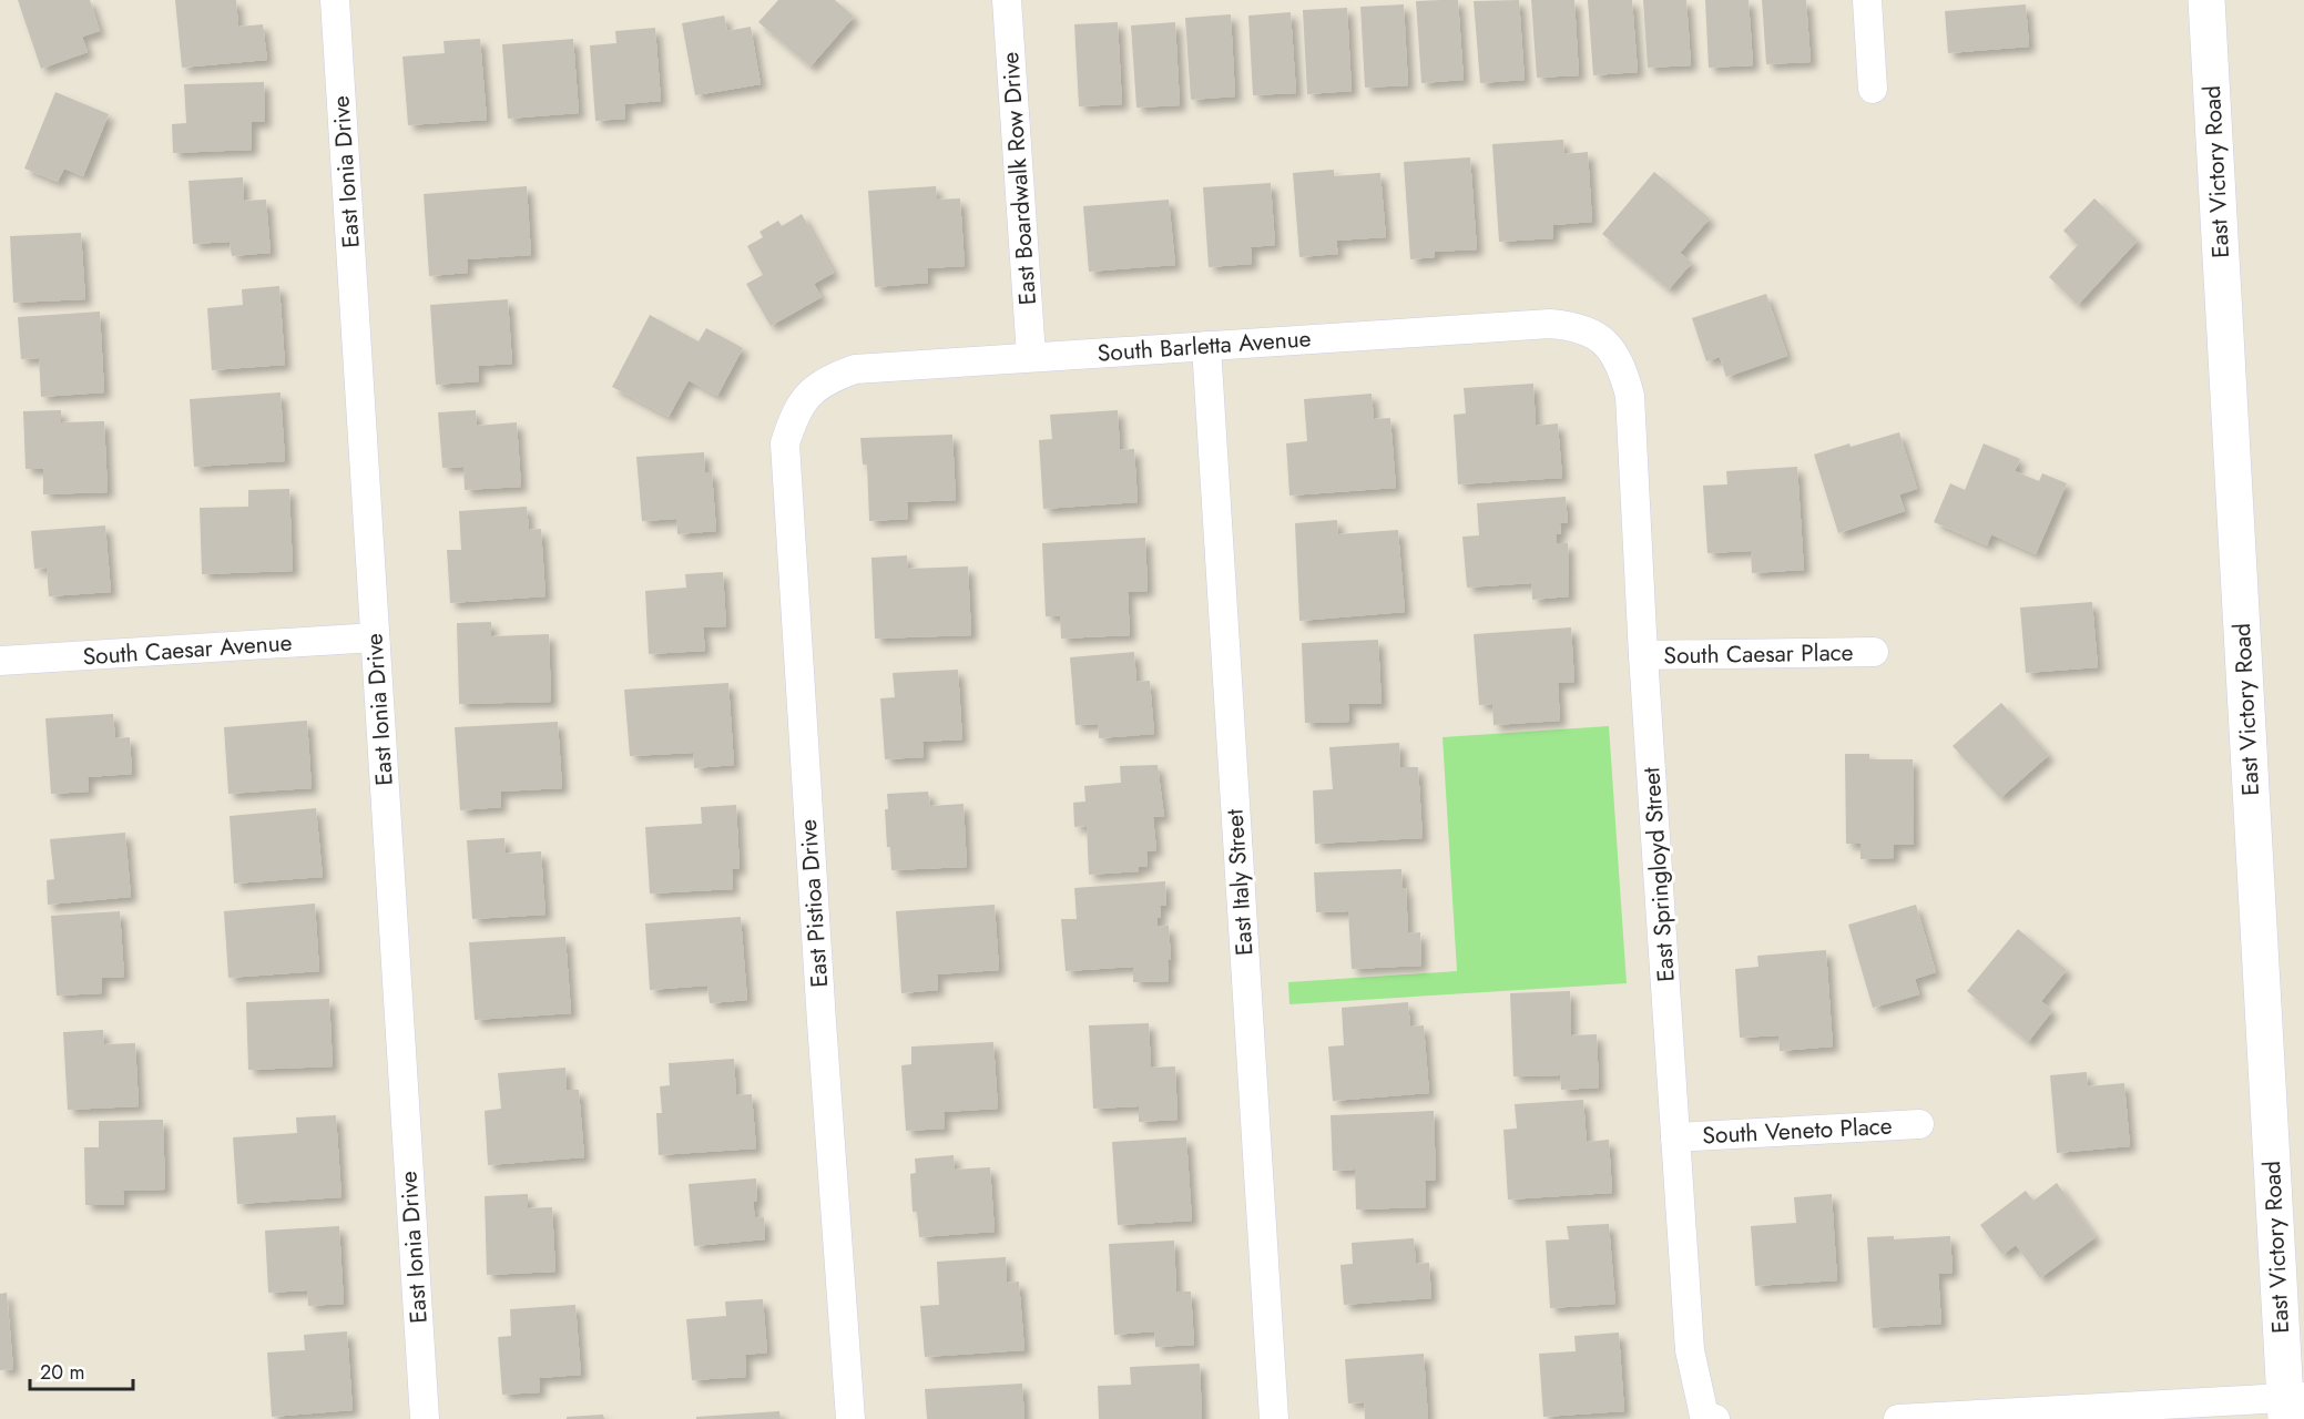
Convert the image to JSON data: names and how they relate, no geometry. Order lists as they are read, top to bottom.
{
  "streets": {
    "main road": ["East Victory Road"],
    "street": [
      "East Ionia Drive",
      "East Boardwalk Row Drive",
      "South Barletta Avenue",
      "South Caesar Avenue",
      "South Caesar Place",
      "East Springloyd Street",
      "East Italy Street",
      "East Pistioa Drive",
      "South Veneto Place"
    ]
  },
  "crossings": [
    ["East Ionia Drive", "South Caesar Avenue"],
    ["East Boardwalk Row Drive", "South Barletta Avenue"],
    ["South Barletta Avenue", "East Springloyd Street"],
    ["South Barletta Avenue", "East Italy Street"],
    ["South Barletta Avenue", "East Pistioa Drive"],
    ["South Caesar Place", "East Springloyd Street"],
    ["East Springloyd Street", "South Veneto Place"]
  ],
  "scale_bar": "20 m"
}
